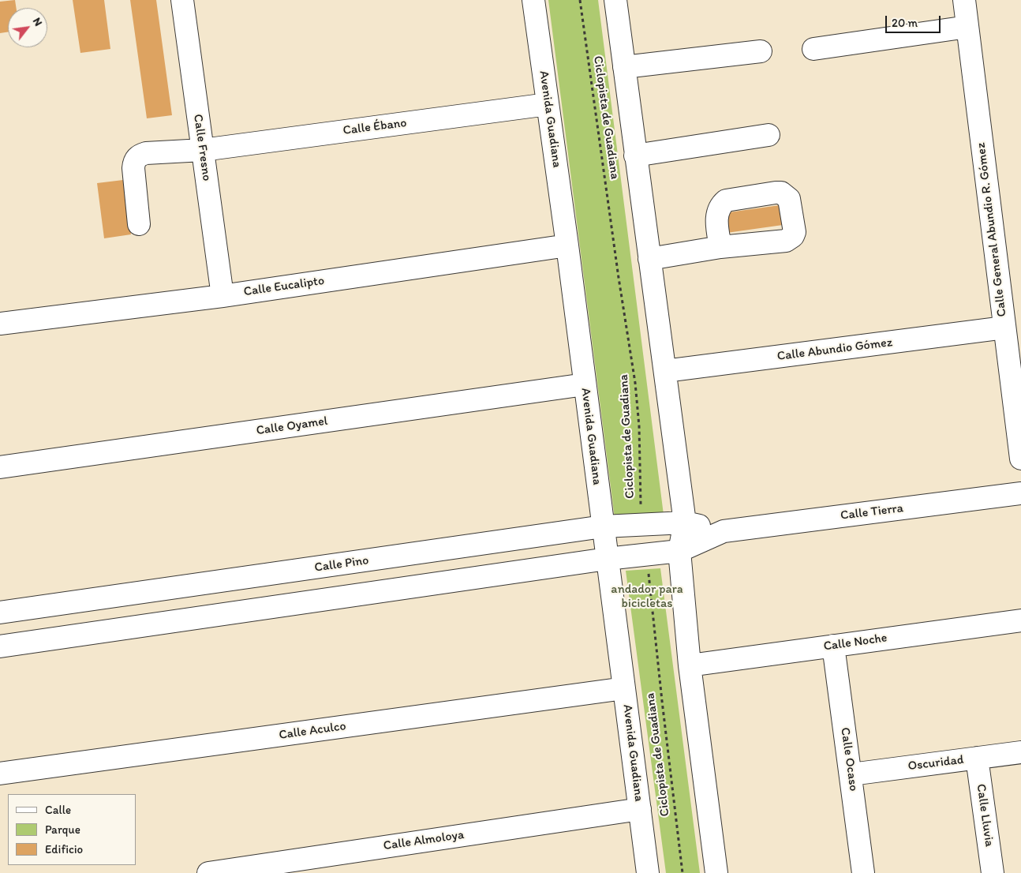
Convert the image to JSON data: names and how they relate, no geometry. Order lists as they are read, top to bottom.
{
  "streets": {
    "street": [
      "Avenida Guadiana",
      "Calle Ébano",
      "Calle Fresno",
      "Calle General Abundio R. Gómez",
      "Calle Eucalipto",
      "Calle Abundio Gómez",
      "Calle Oyamel",
      "Calle Tierra",
      "Calle Pino",
      "Calle Noche",
      "Calle Aculco",
      "Calle Ocaso",
      "Oscuridad",
      "Calle Lluvia",
      "Calle Almoloya"
    ],
    "path": ["Ciclopista de Guadiana"]
  },
  "crossings": [
    ["Ciclopista de Guadiana", "Calle Pino"],
    ["Avenida Guadiana", "Calle Ébano"],
    ["Avenida Guadiana", "Calle Eucalipto"],
    ["Avenida Guadiana", "Calle Oyamel"],
    ["Avenida Guadiana", "Calle Pino"],
    ["Avenida Guadiana", "Calle Aculco"],
    ["Avenida Guadiana", "Calle Almoloya"],
    ["Calle Ébano", "Calle Fresno"],
    ["Calle Fresno", "Calle Eucalipto"],
    ["Calle General Abundio R. Gómez", "Calle Abundio Gómez"],
    ["Calle Tierra", "Calle Pino"],
    ["Calle Noche", "Calle Ocaso"],
    ["Calle Ocaso", "Oscuridad"],
    ["Oscuridad", "Calle Lluvia"]
  ],
  "parks": ["andador para bicicletas"],
  "legend": ["Calle", "Parque", "Edificio"],
  "scale_bar": "20 m",
  "north": "top right"
}
